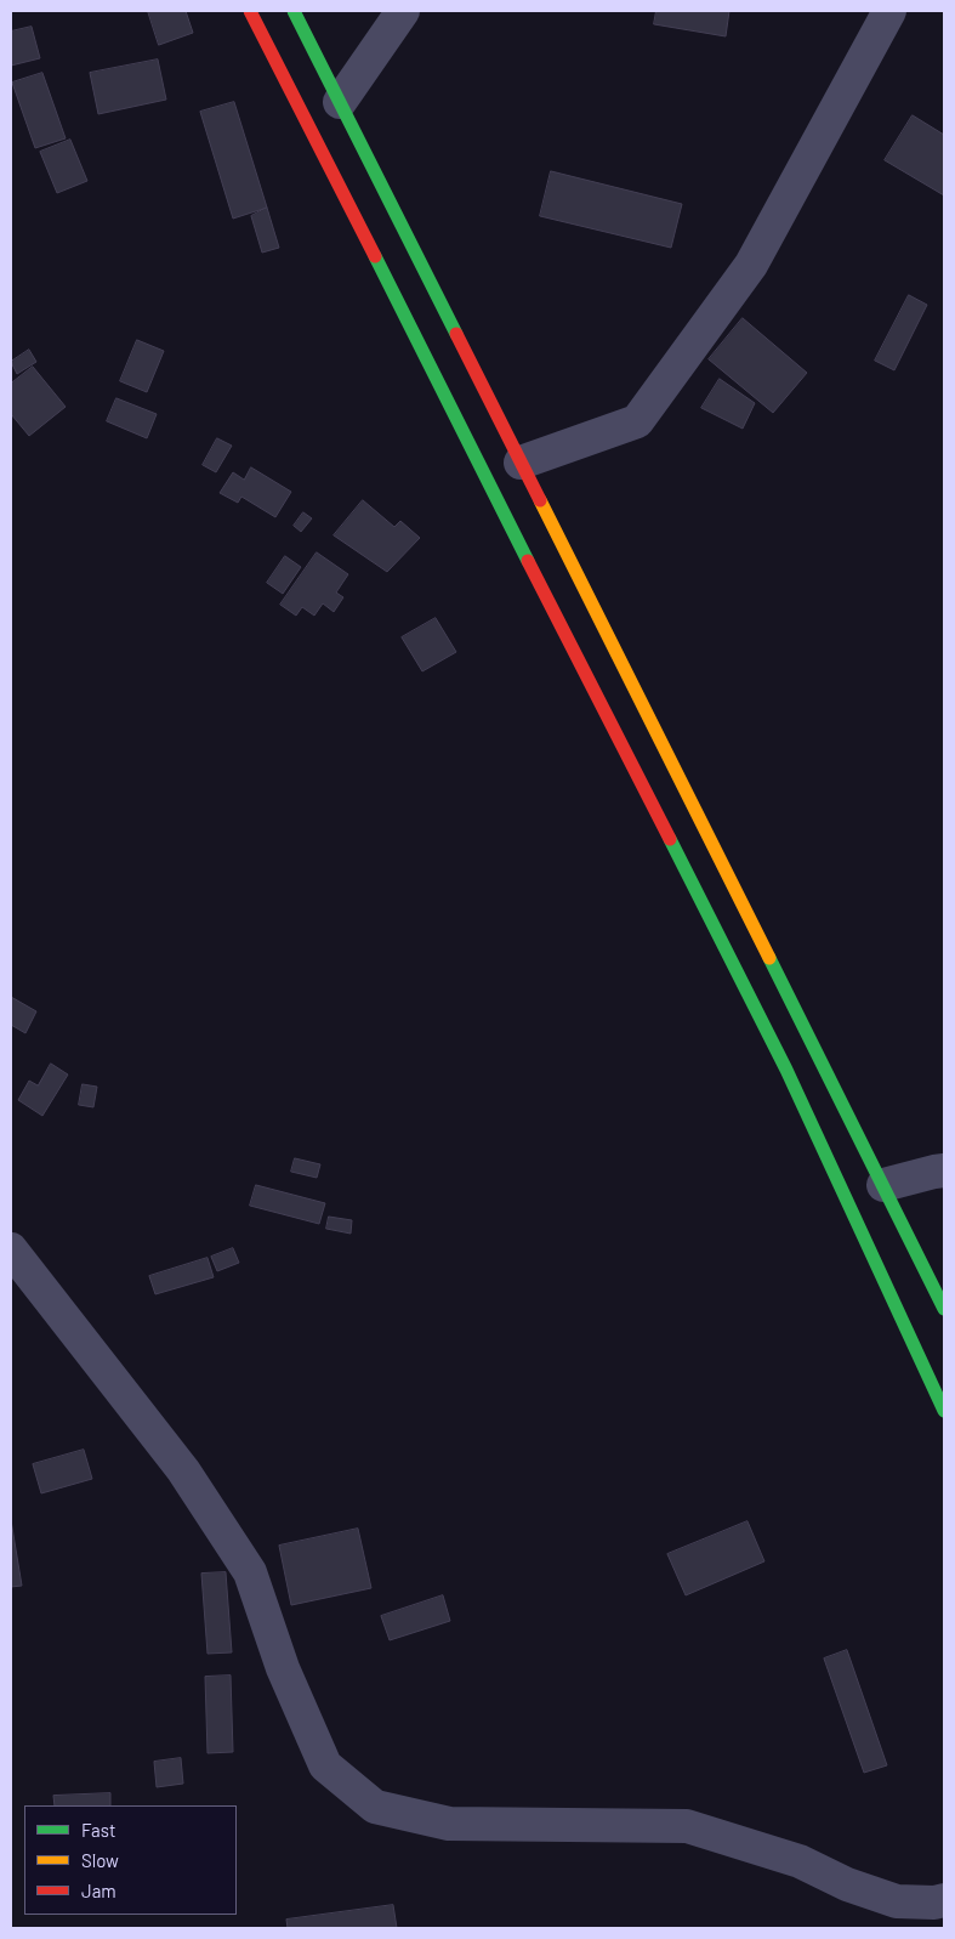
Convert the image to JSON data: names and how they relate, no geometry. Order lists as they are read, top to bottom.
{
  "legend": ["Fast", "Slow", "Jam"]
}
